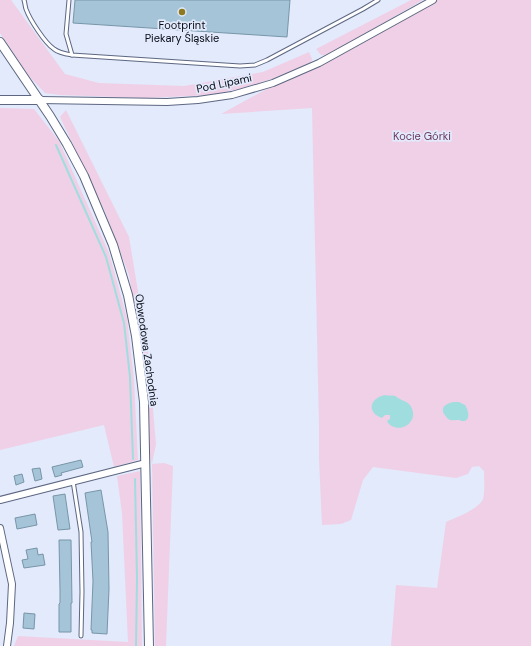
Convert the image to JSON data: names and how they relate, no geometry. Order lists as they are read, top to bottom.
{
  "streets": {
    "main road": ["Pod Lipami", "Obwodowa Zachodnia"]
  },
  "crossings": [
    ["Pod Lipami", "Obwodowa Zachodnia"]
  ],
  "parks": ["Kocie Górki"],
  "places": ["Footprint Piekary Śląskie"]
}
